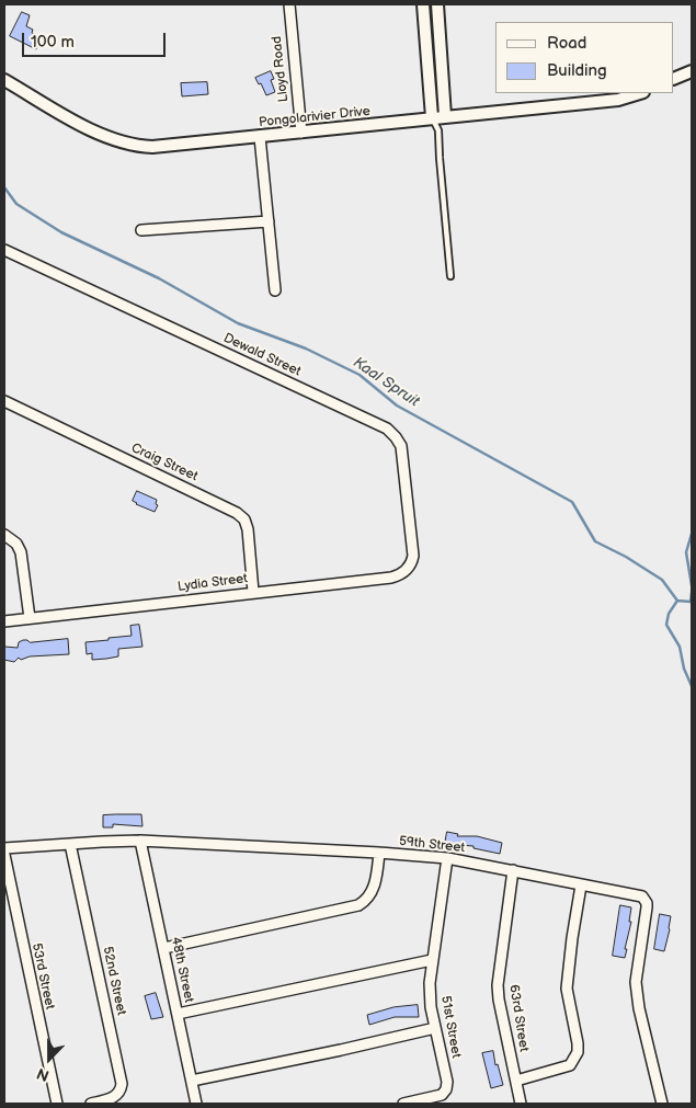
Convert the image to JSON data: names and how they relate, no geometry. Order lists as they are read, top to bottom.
{
  "streets": {
    "street": [
      "Lloyd Road",
      "Pongolarivier Drive",
      "Dewald Street",
      "Craig Street",
      "Lydia Street",
      "59th Street",
      "48th Street",
      "53rd Street",
      "52nd Street",
      "63rd Street",
      "51st Street"
    ]
  },
  "crossings": [
    ["Lloyd Road", "Pongolarivier Drive"],
    ["Dewald Street", "Lydia Street"],
    ["Craig Street", "Lydia Street"],
    ["59th Street", "48th Street"],
    ["59th Street", "52nd Street"],
    ["59th Street", "63rd Street"],
    ["59th Street", "51st Street"]
  ],
  "water": ["Kaal Spruit"],
  "legend": ["Road", "Building"],
  "scale_bar": "100 m",
  "north": "bottom"
}
